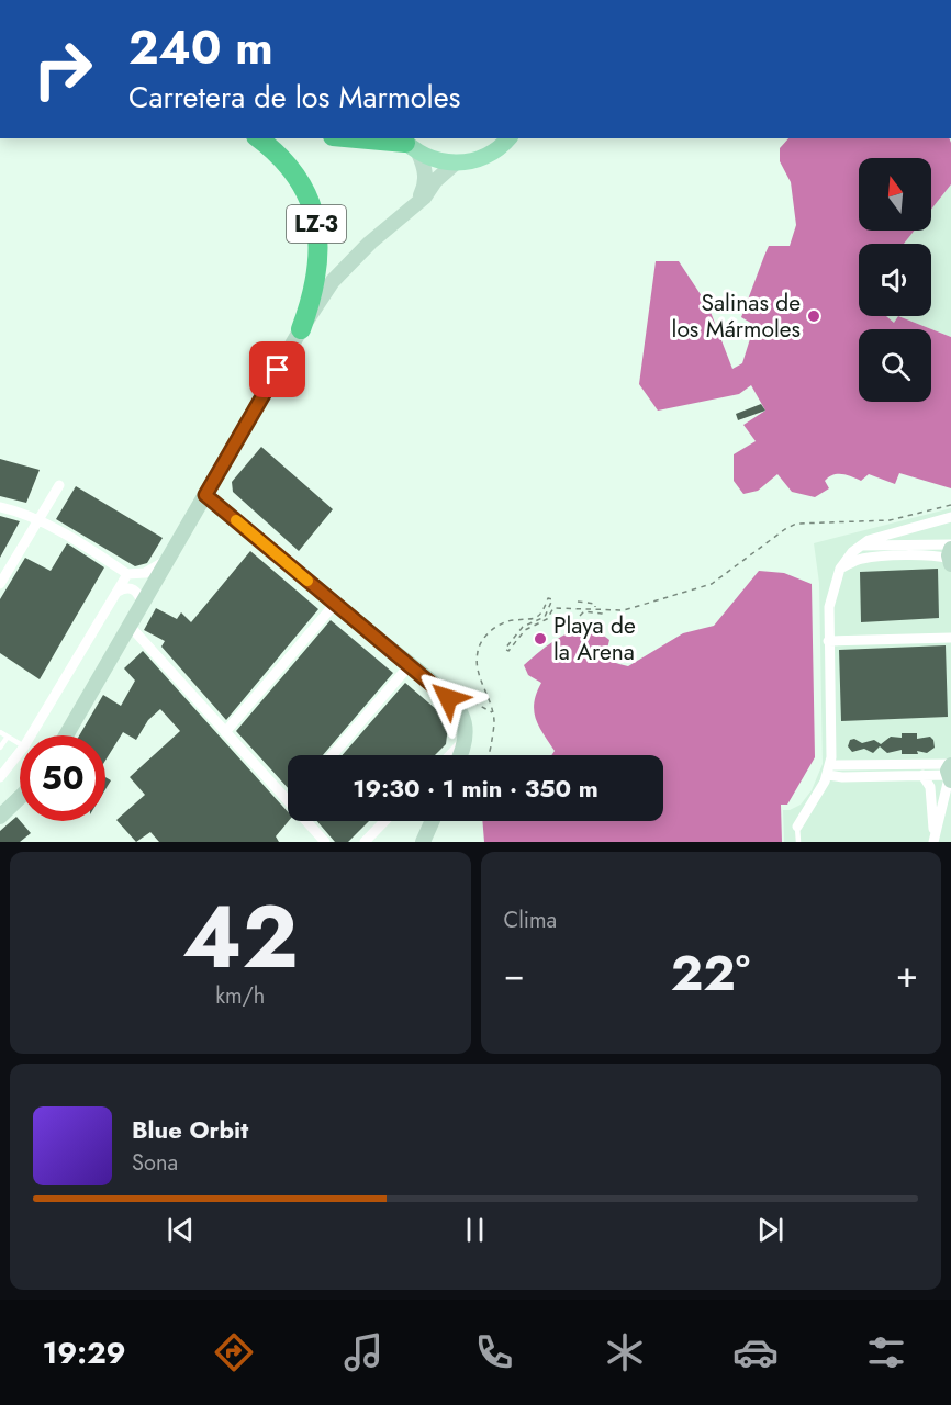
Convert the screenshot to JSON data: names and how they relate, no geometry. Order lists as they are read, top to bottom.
{
  "streets": {
    "highway": ["LZ-3"]
  },
  "places": ["Salinas de los Mármoles", "Playa de la Arena"],
  "north": "top",
  "page": {
    "turn": ["240 m", "Carretera de los Marmoles"],
    "limit": "50",
    "trip": "19:30 · 1 min · 350 m",
    "tile": [
      ["42", "km/h"],
      "Clima"
    ],
    "heat": ["−", "22°", "+"],
    "song": ["Blue Orbit", "Sona"],
    "tabs": "19:29"
  }
}
